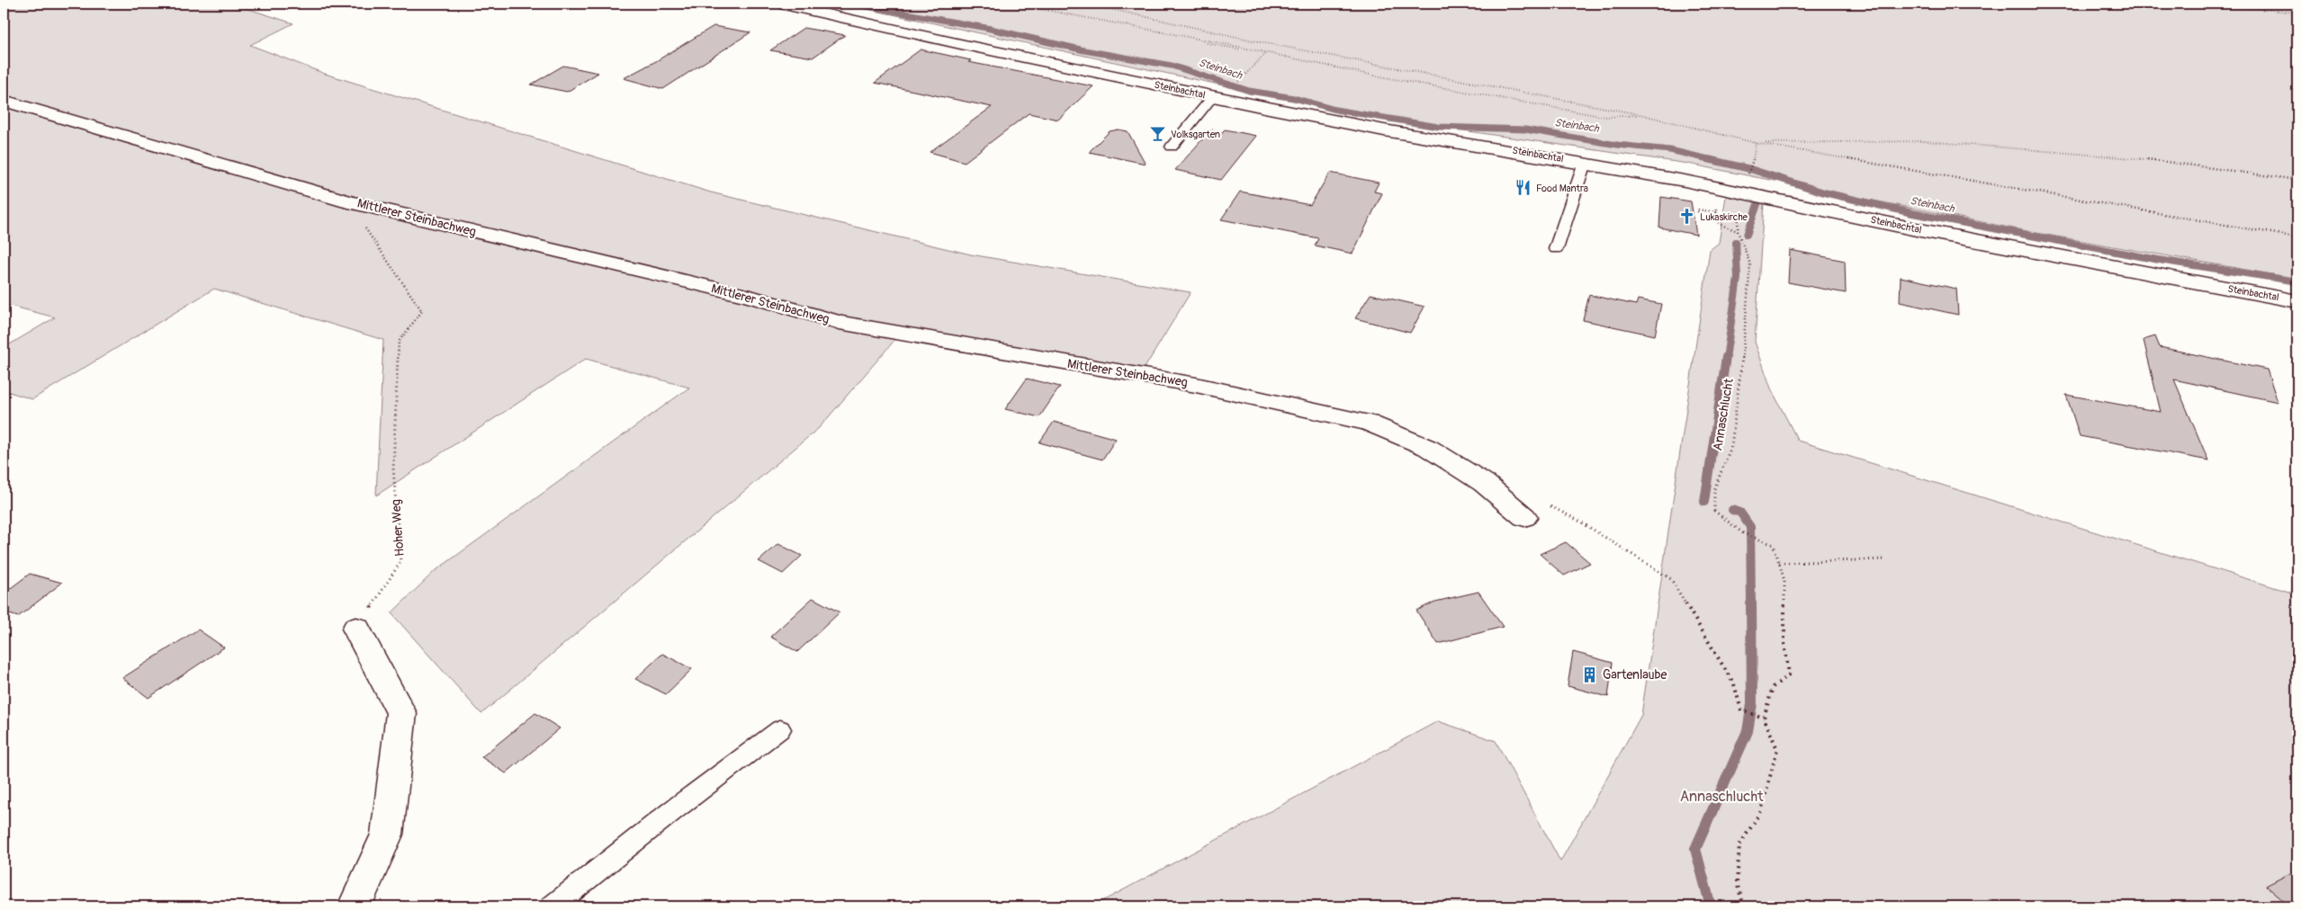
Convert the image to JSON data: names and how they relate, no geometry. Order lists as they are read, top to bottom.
{
  "streets": {
    "street": ["Steinbachtal", "Mittlerer Steinbachweg"],
    "path": ["Annaschlucht", "Hoher Weg"]
  },
  "crossings": [
    ["Steinbachtal", "Annaschlucht"],
    ["Mittlerer Steinbachweg", "Hoher Weg"]
  ],
  "water": ["Steinbach"],
  "parks": ["Annaschlucht"],
  "places": {
    "bar": ["Volksgarten"],
    "restaurant": ["Food Mantra"],
    "church": ["Lukaskirche"],
    "building": ["Gartenlaube"]
  }
}
